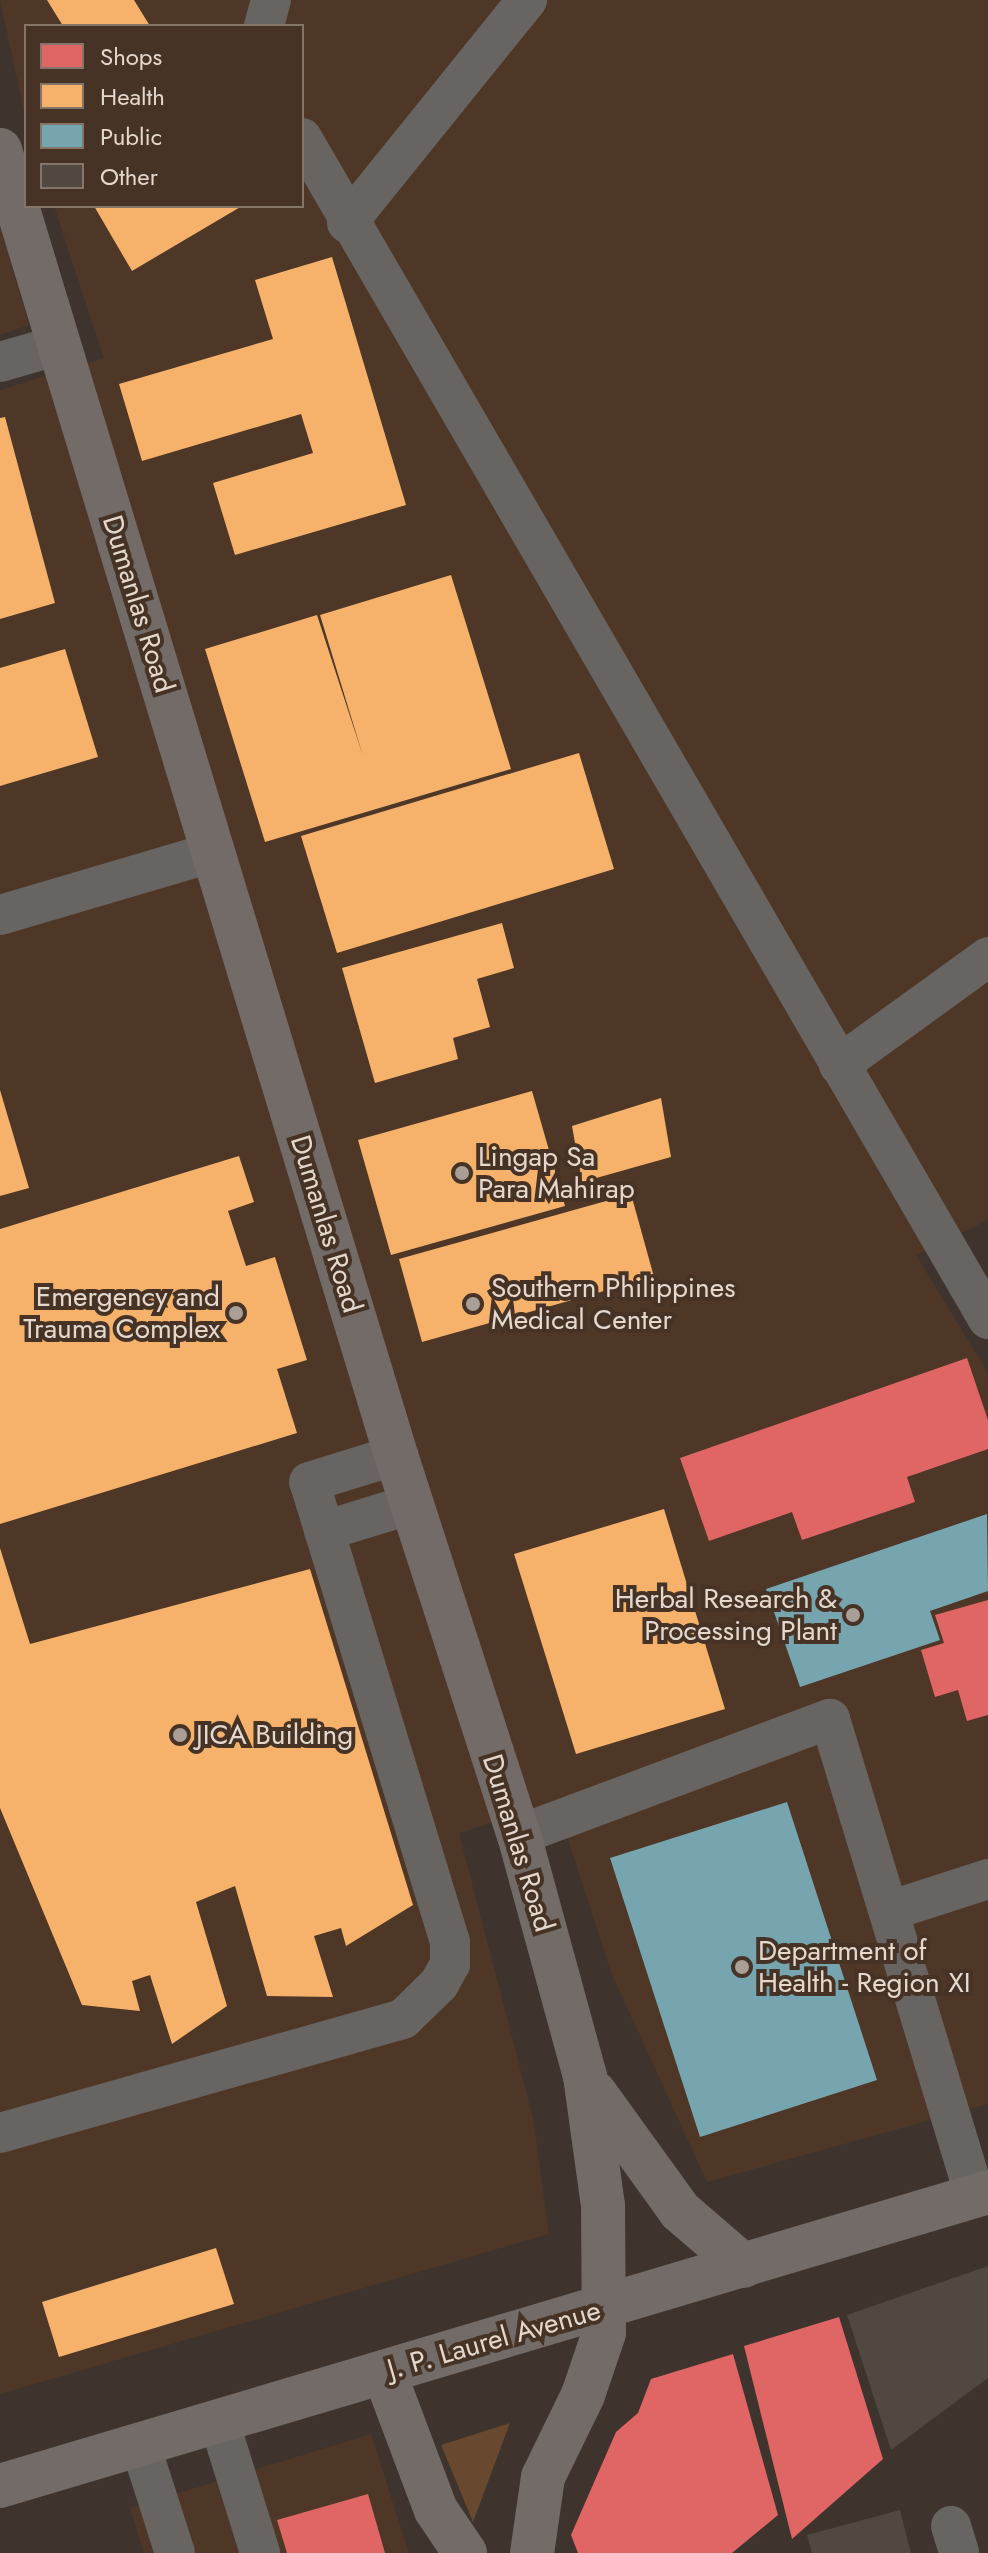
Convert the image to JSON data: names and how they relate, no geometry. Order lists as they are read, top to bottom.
{
  "streets": {
    "main road": ["Dumanlas Road", "J. P. Laurel Avenue"]
  },
  "crossings": [
    ["Dumanlas Road", "J. P. Laurel Avenue"]
  ],
  "places": [
    "Lingap Sa Para Mahirap",
    "Southern Philippines Medical Center",
    "Emergency and Trauma Complex",
    "Herbal Research & Processing Plant",
    "JICA Building",
    "Department of Health - Region XI"
  ],
  "legend": [
    "Shops",
    "Health",
    "Public",
    "Other"
  ]
}
